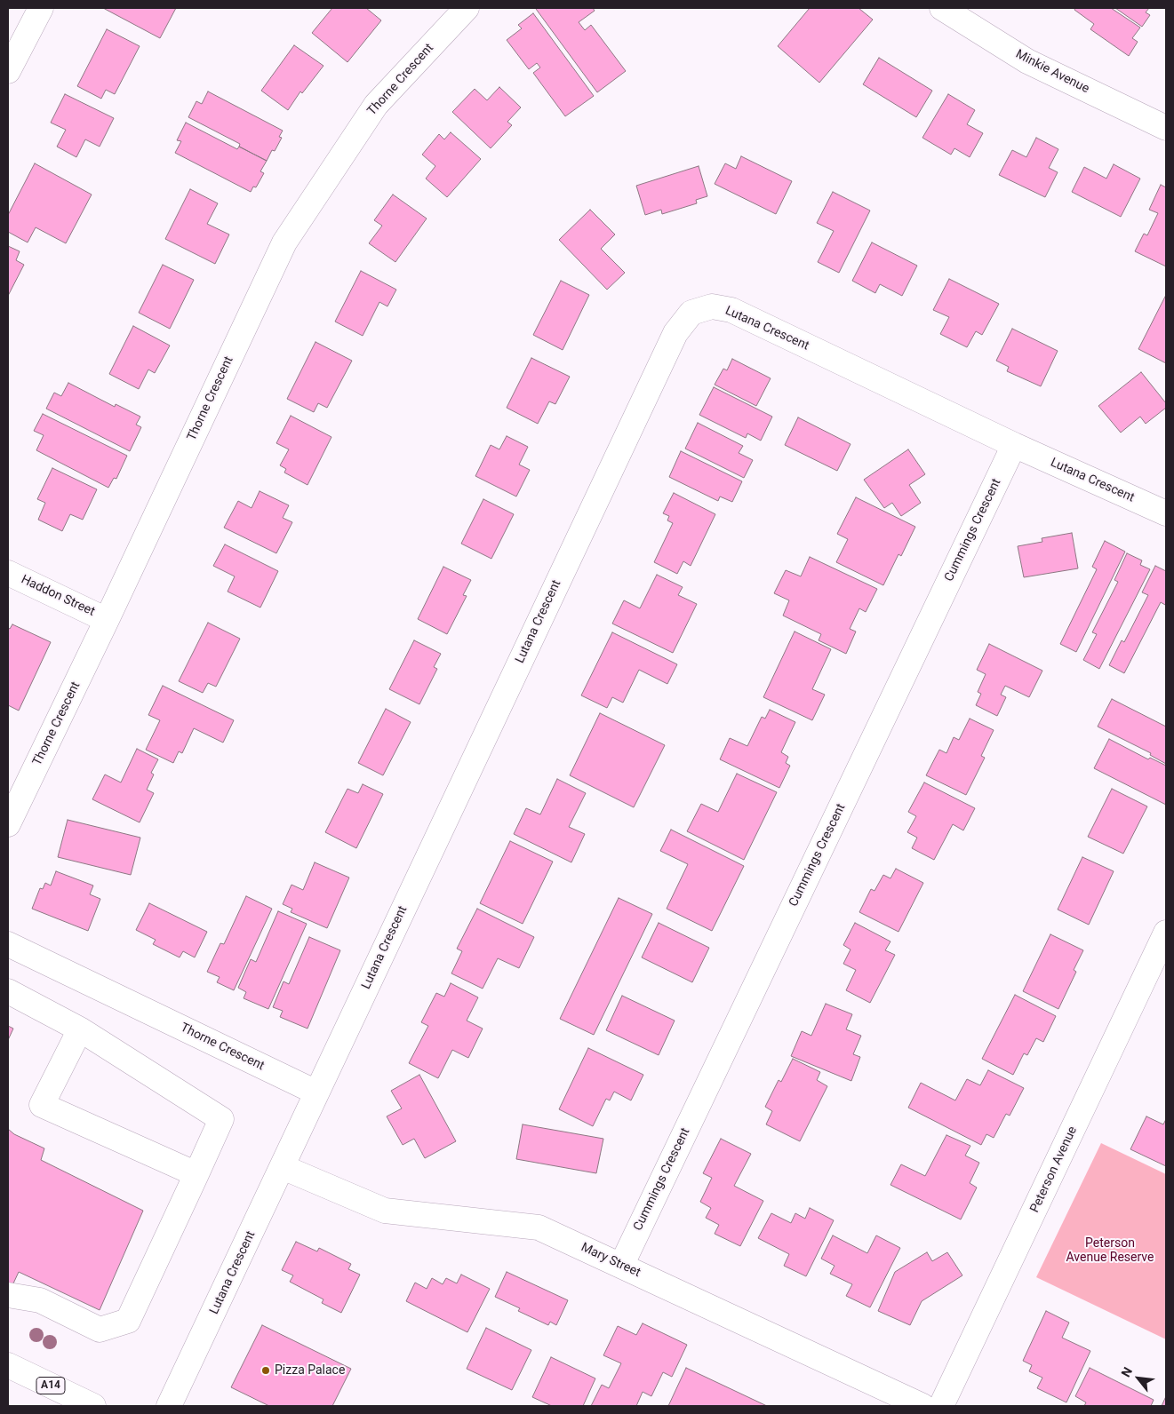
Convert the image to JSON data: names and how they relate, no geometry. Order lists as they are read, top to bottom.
{
  "streets": {
    "street": [
      "Minkie Avenue",
      "Thorne Crescent",
      "Lutana Crescent",
      "Cummings Crescent",
      "Haddon Street",
      "Peterson Avenue",
      "Mary Street",
      "A14"
    ]
  },
  "crossings": [
    ["Thorne Crescent", "Lutana Crescent"],
    ["Thorne Crescent", "Haddon Street"],
    ["Lutana Crescent", "Cummings Crescent"],
    ["Lutana Crescent", "Mary Street"],
    ["Cummings Crescent", "Mary Street"]
  ],
  "parks": ["Peterson Avenue Reserve"],
  "places": ["Pizza Palace"],
  "north": "top left"
}
